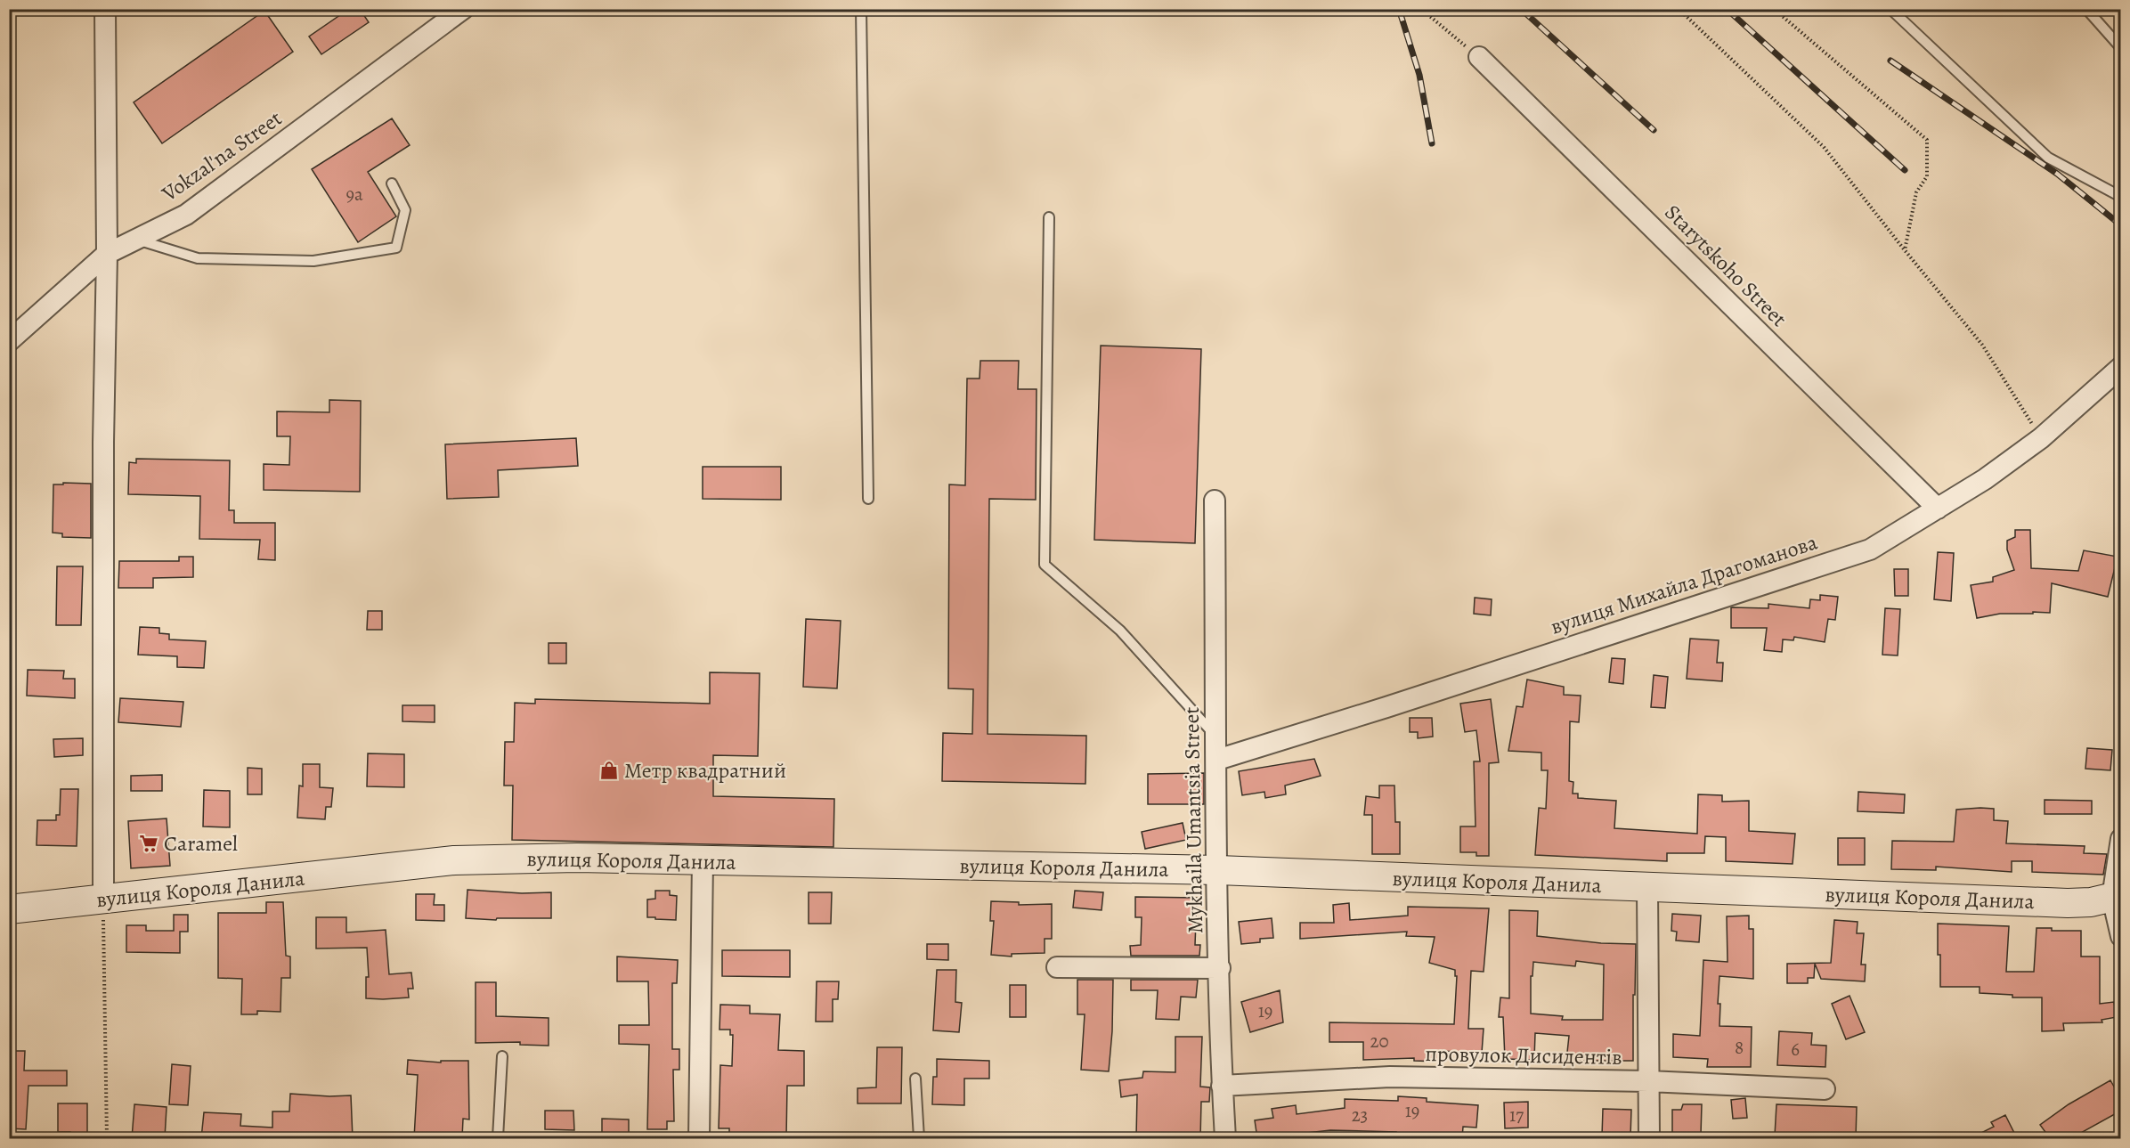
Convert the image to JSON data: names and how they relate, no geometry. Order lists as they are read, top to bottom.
{
  "streets": {
    "main road": ["вулиця Короля Данила"],
    "street": [
      "Vokzalʹna Street",
      "Starytskoho Street",
      "вулиця Михайла Драгоманова",
      "Mykhaila Umantsia Street",
      "провулок Дисидентів"
    ]
  },
  "crossings": [
    ["Starytskoho Street", "вулиця Михайла Драгоманова"],
    ["вулиця Михайла Драгоманова", "Mykhaila Umantsia Street"],
    ["Mykhaila Umantsia Street", "вулиця Короля Данила"],
    ["Mykhaila Umantsia Street", "провулок Дисидентів"]
  ],
  "places": {
    "shop": ["Метр квадратний"],
    "supermarket": ["Caramel"]
  },
  "house_numbers": [
    "9а",
    "19",
    "20",
    "8",
    "6",
    "19",
    "23",
    "17"
  ]
}
